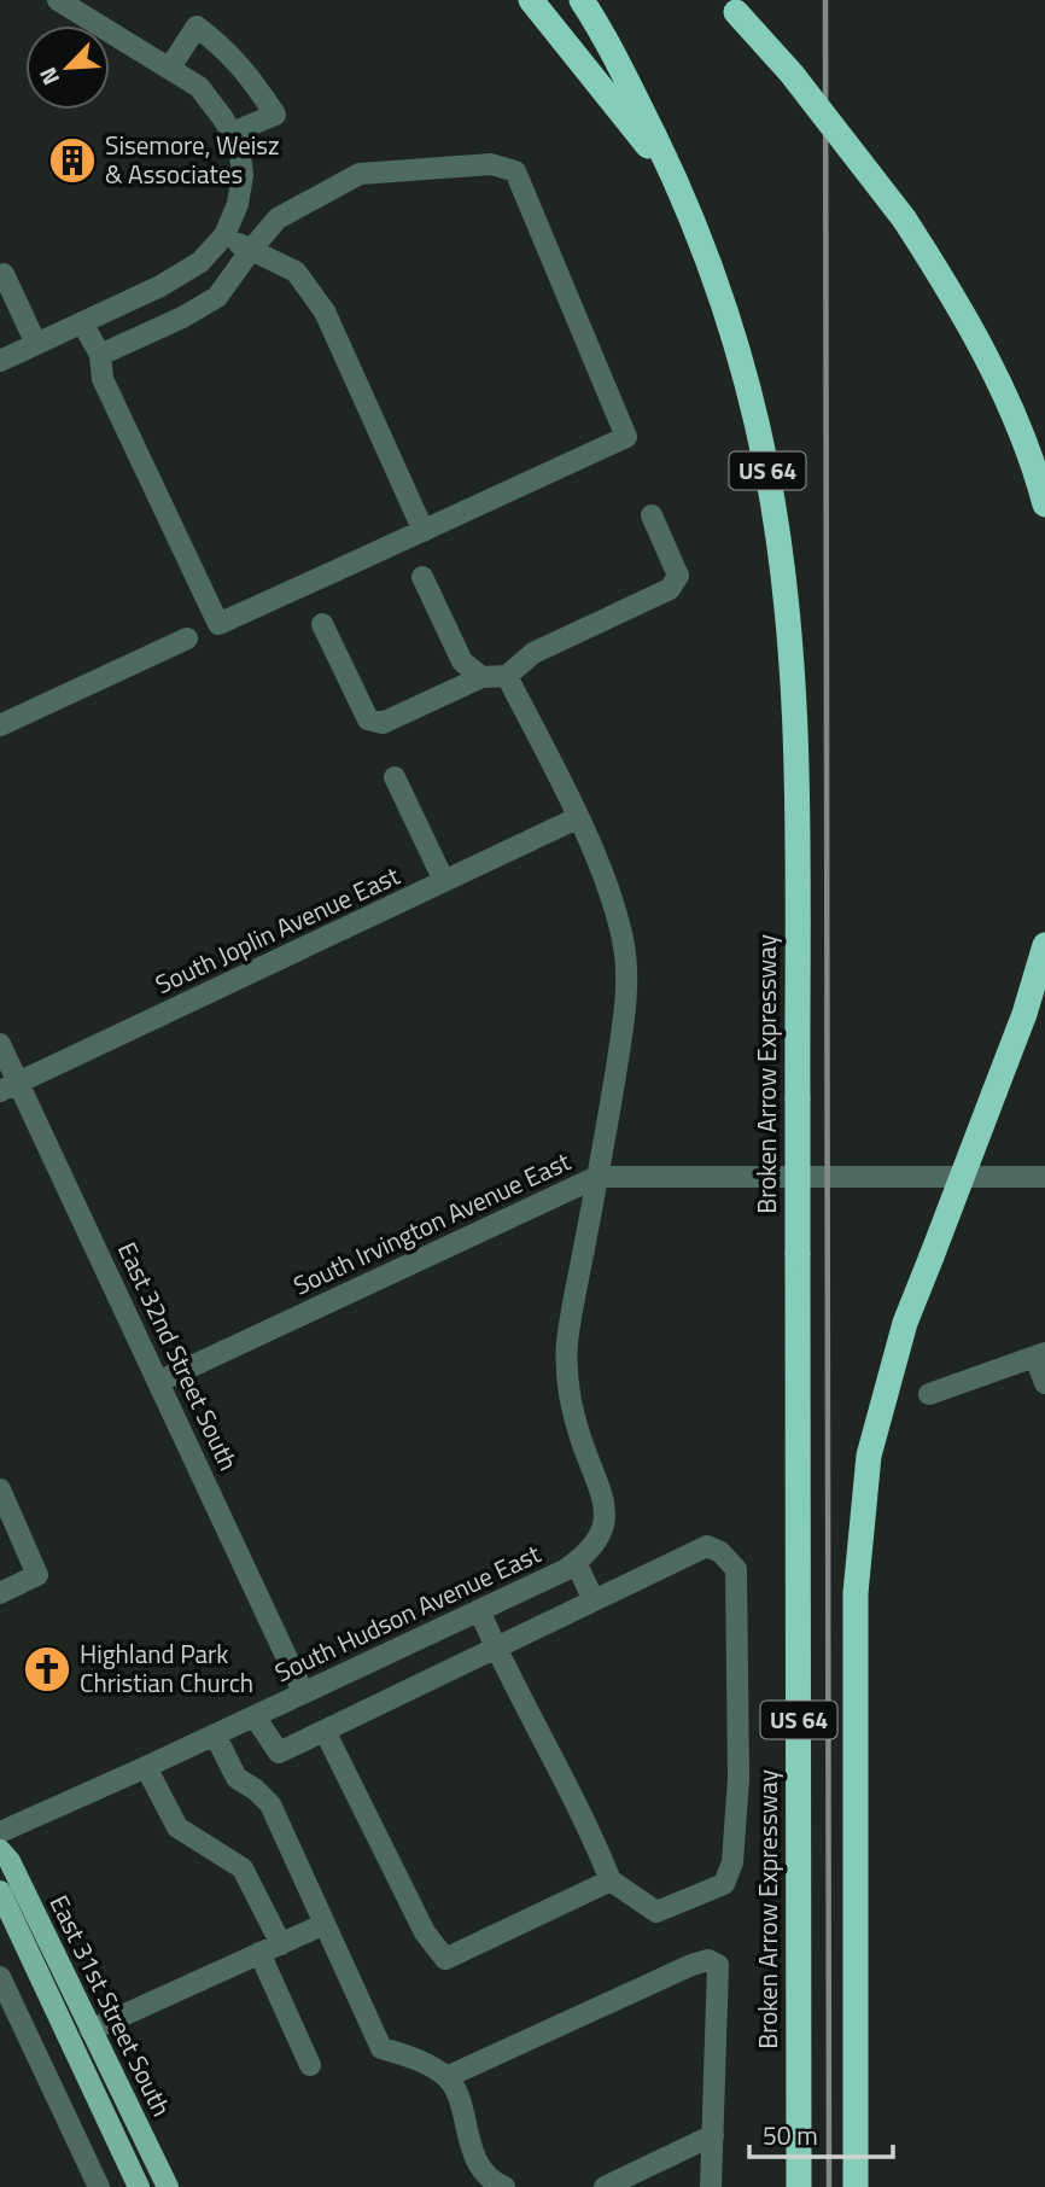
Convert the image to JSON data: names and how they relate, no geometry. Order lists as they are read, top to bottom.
{
  "streets": {
    "highway": ["US 64", "Broken Arrow Expressway"],
    "main road": ["East 31st Street South"],
    "street": [
      "South Joplin Avenue East",
      "South Irvington Avenue East",
      "East 32nd Street South",
      "South Hudson Avenue East"
    ]
  },
  "crossings": [
    ["South Joplin Avenue East", "East 32nd Street South"],
    ["South Irvington Avenue East", "East 32nd Street South"],
    ["South Irvington Avenue East", "South Hudson Avenue East"],
    ["East 32nd Street South", "South Hudson Avenue East"]
  ],
  "places": {
    "building": ["Sisemore, Weisz & Associates"],
    "church": ["Highland Park Christian Church"]
  },
  "scale_bar": "50 m",
  "north": "bottom left"
}
